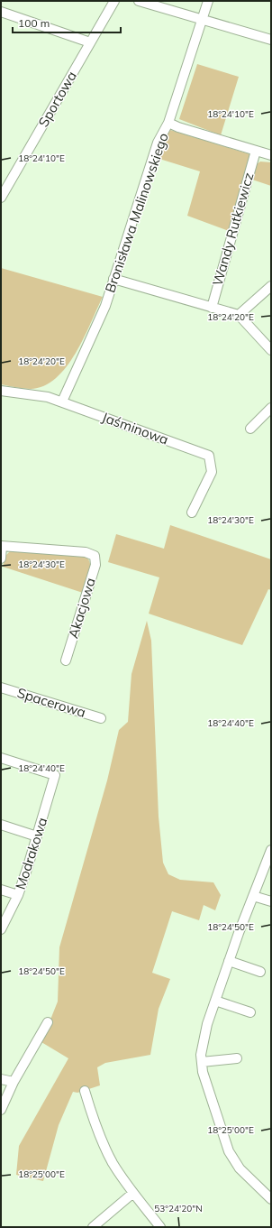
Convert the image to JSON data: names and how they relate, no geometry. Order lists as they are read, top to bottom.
{
  "streets": {
    "street": [
      "Sportowa",
      "Bronisława Malinowskiego",
      "Wandy Rutkiewicz",
      "Jaśminowa",
      "Akacjowa",
      "Spacerowa",
      "Modrakowa"
    ]
  },
  "crossings": [
    ["Bronisława Malinowskiego", "Jaśminowa"]
  ],
  "scale_bar": "100 m",
  "coordinates": [
    "18°24'10\"E",
    "18°24'20\"E",
    "18°24'30\"E",
    "18°24'40\"E",
    "18°24'50\"E",
    "18°25'00\"E",
    "53°24'20\"N"
  ]
}
